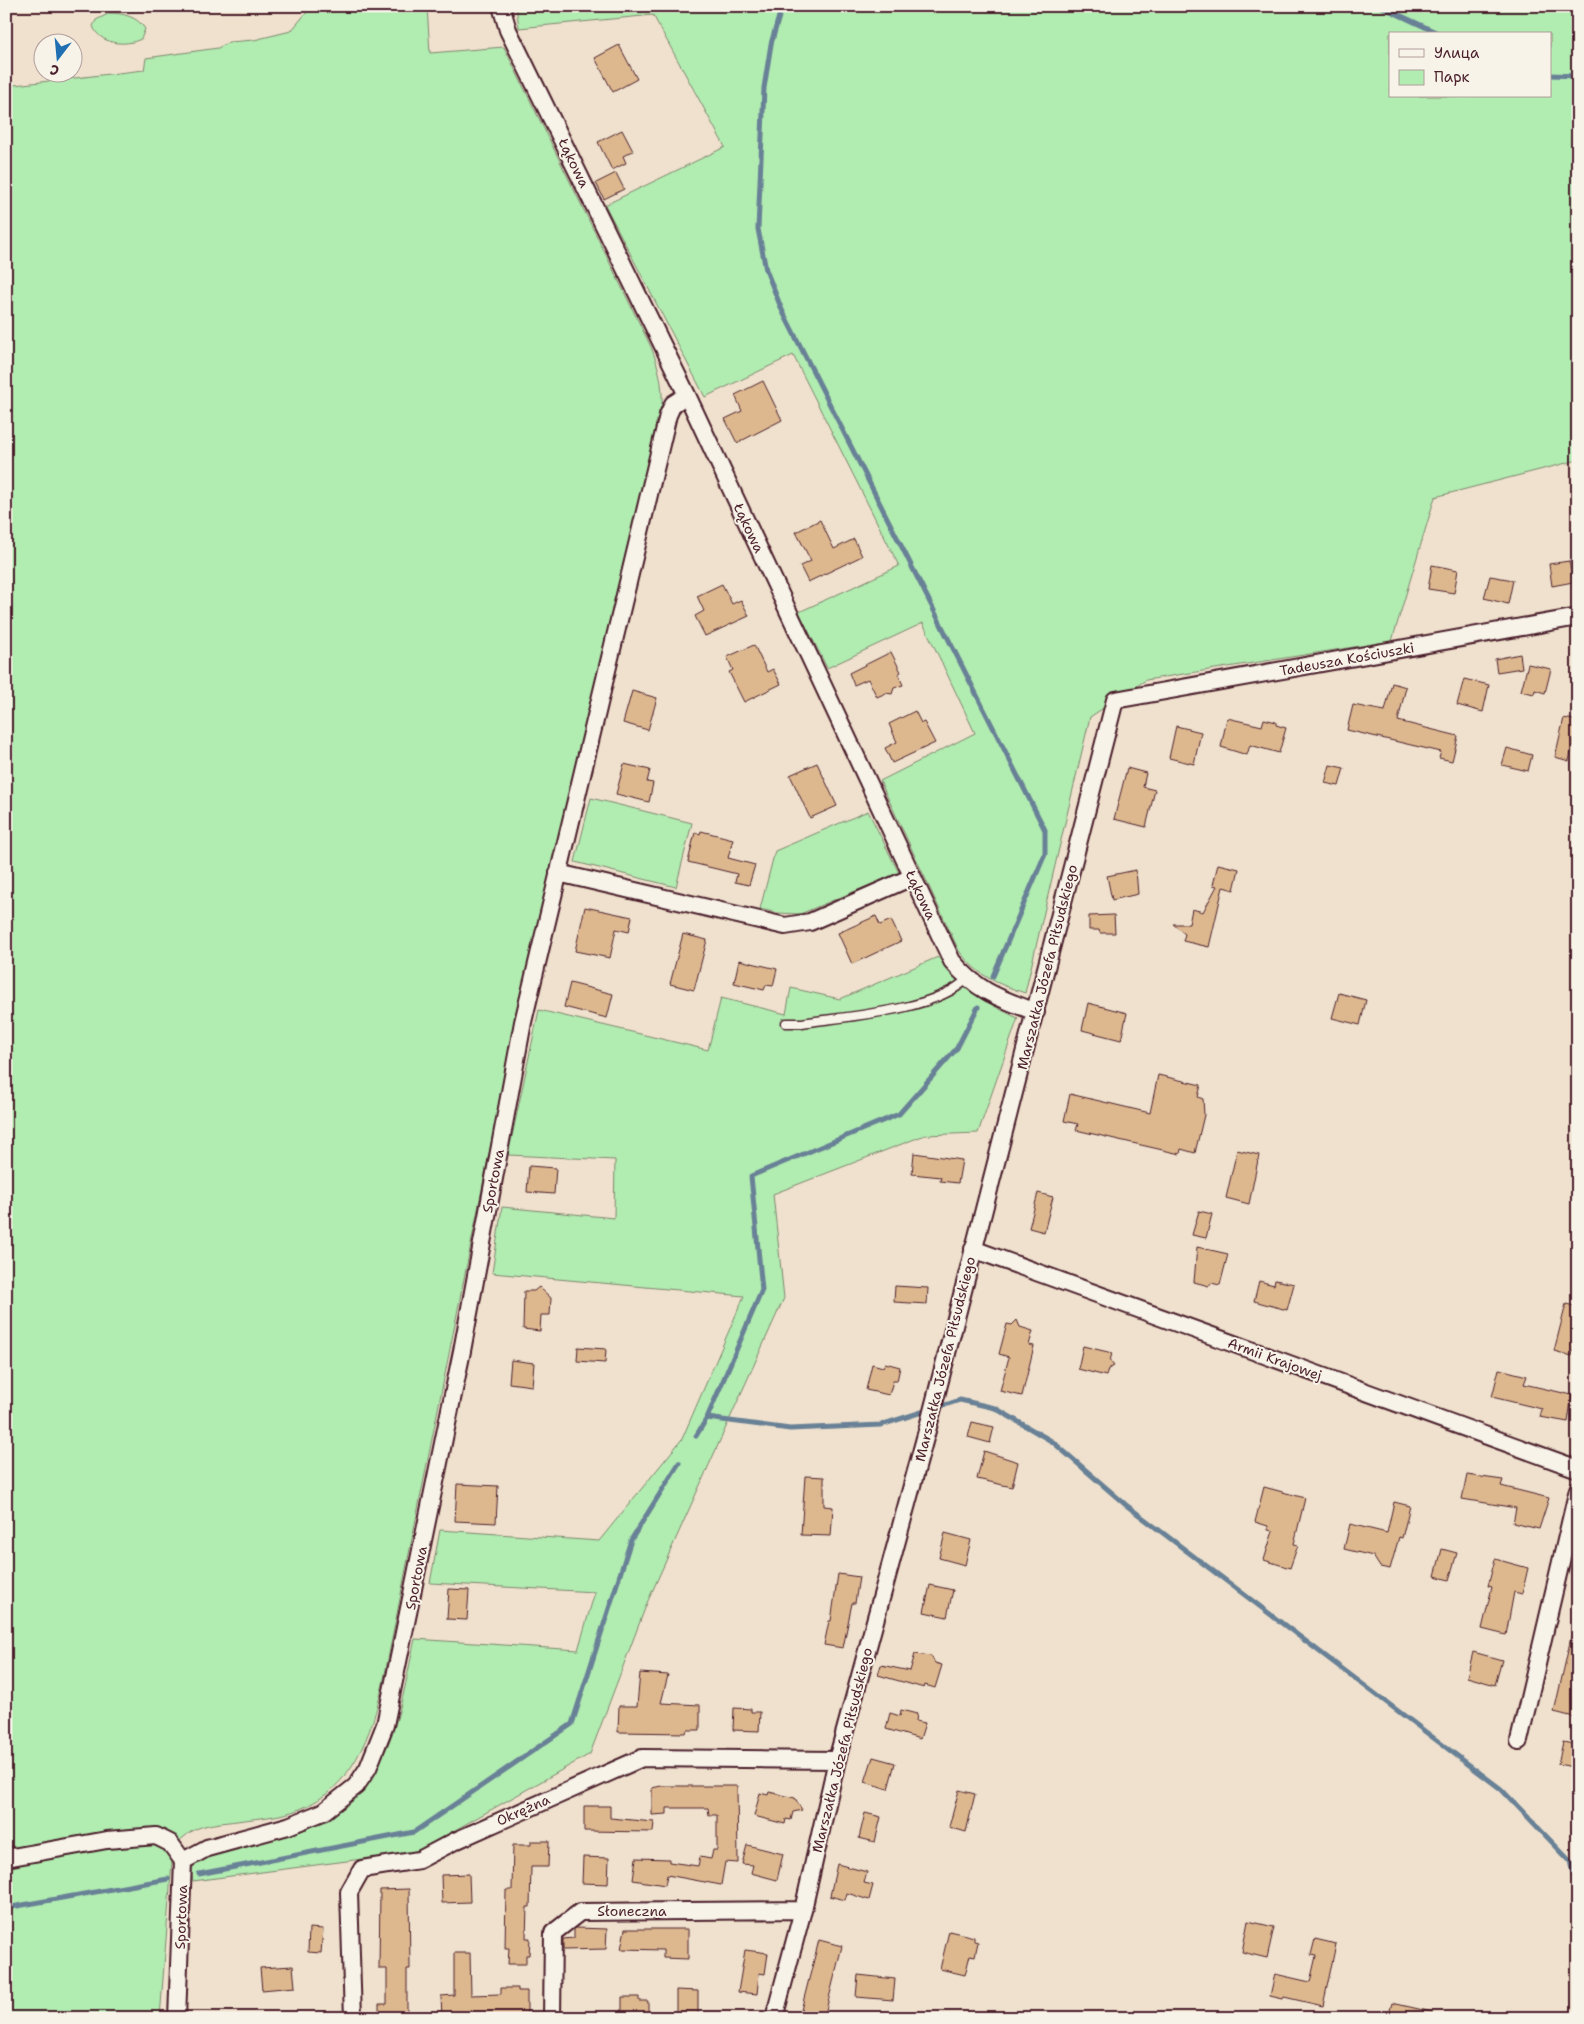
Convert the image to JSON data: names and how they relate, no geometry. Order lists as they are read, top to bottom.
{
  "streets": {
    "street": [
      "Łąkowa",
      "Tadeusza Kościuszki",
      "Marszałka Józefa Piłsudskiego",
      "Sportowa",
      "Armii Krajowej",
      "Okrężna",
      "Słoneczna"
    ]
  },
  "crossings": [
    ["Łąkowa", "Marszałka Józefa Piłsudskiego"],
    ["Łąkowa", "Sportowa"],
    ["Tadeusza Kościuszki", "Marszałka Józefa Piłsudskiego"],
    ["Marszałka Józefa Piłsudskiego", "Armii Krajowej"],
    ["Marszałka Józefa Piłsudskiego", "Okrężna"],
    ["Marszałka Józefa Piłsudskiego", "Słoneczna"]
  ],
  "legend": ["Улица", "Парк"],
  "north": "bottom"
}
